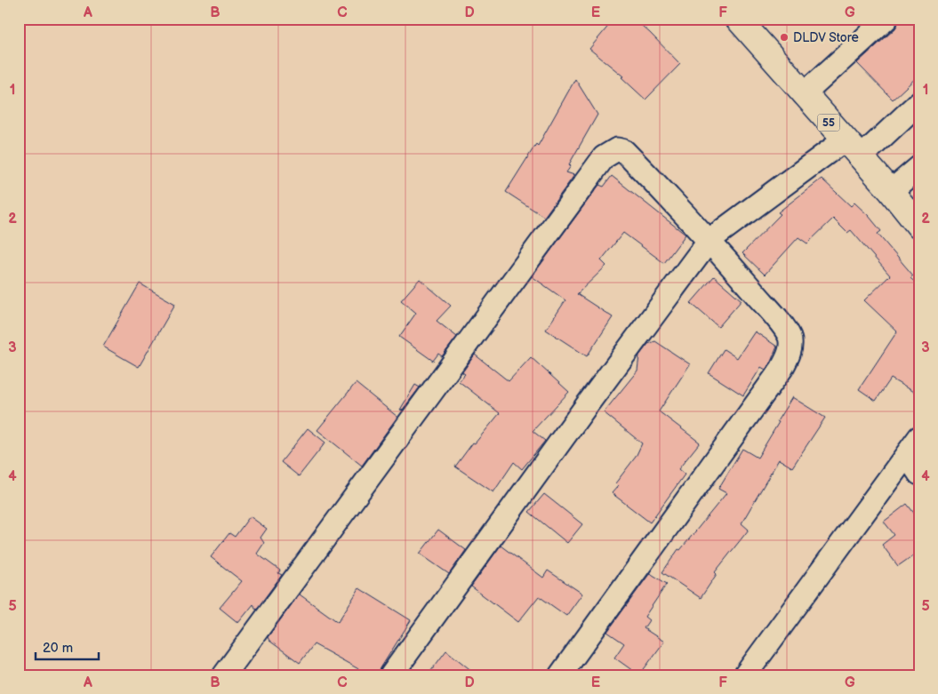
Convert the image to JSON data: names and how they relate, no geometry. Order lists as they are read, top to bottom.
{
  "streets": {
    "highway": ["55"]
  },
  "places": ["DLDV Store"],
  "scale_bar": "20 m",
  "grid": {
    "columns": [
      "A",
      "B",
      "C",
      "D",
      "E",
      "F",
      "G"
    ],
    "rows": [
      "1",
      "2",
      "3",
      "4",
      "5"
    ]
  }
}
